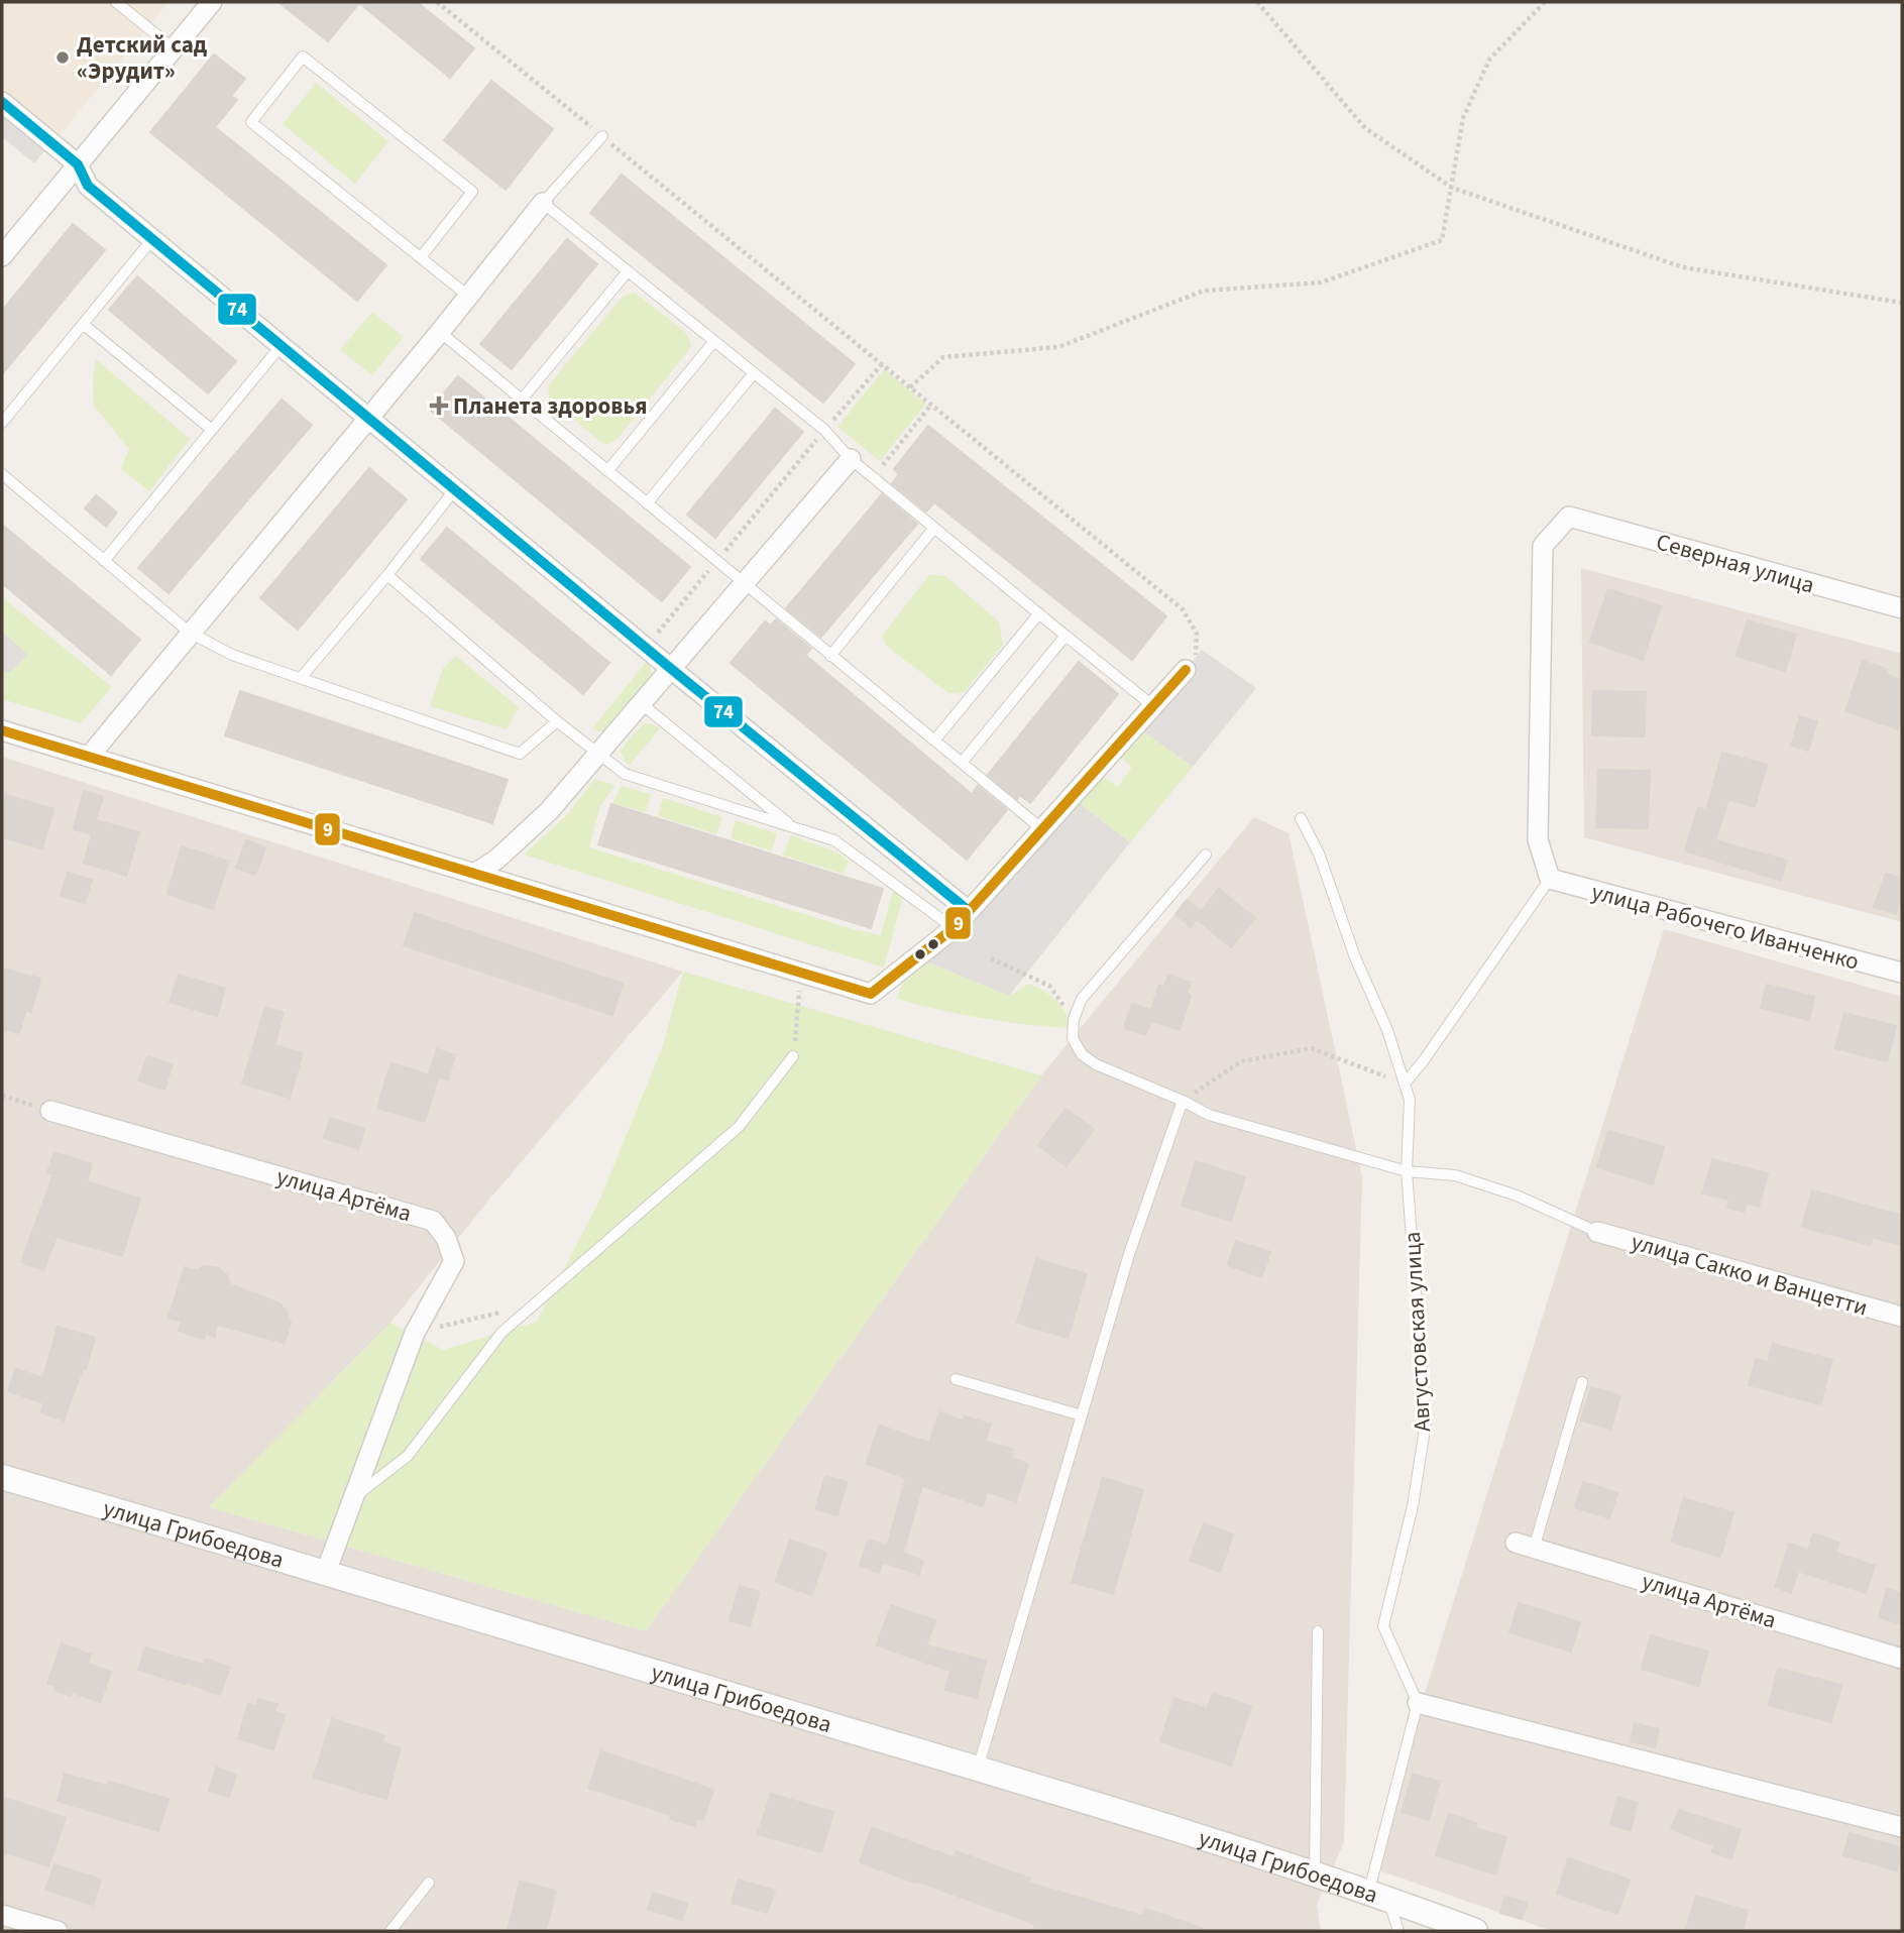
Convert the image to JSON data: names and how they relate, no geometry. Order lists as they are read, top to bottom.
{
  "streets": {
    "street": [
      "Северная улица",
      "улица Рабочего Иванченко",
      "улица Артёма",
      "улица Сакко и Ванцетти",
      "улица Грибоедова"
    ],
    "lane": ["Августовская улица"]
  },
  "crossings": [
    ["Северная улица", "улица Рабочего Иванченко"],
    ["улица Артёма", "улица Грибоедова"]
  ],
  "places": {
    "other": ["Детский сад «Эрудит»"],
    "health": ["Планета здоровья"]
  },
  "lines": ["transit line 74", "transit line 9"]
}
